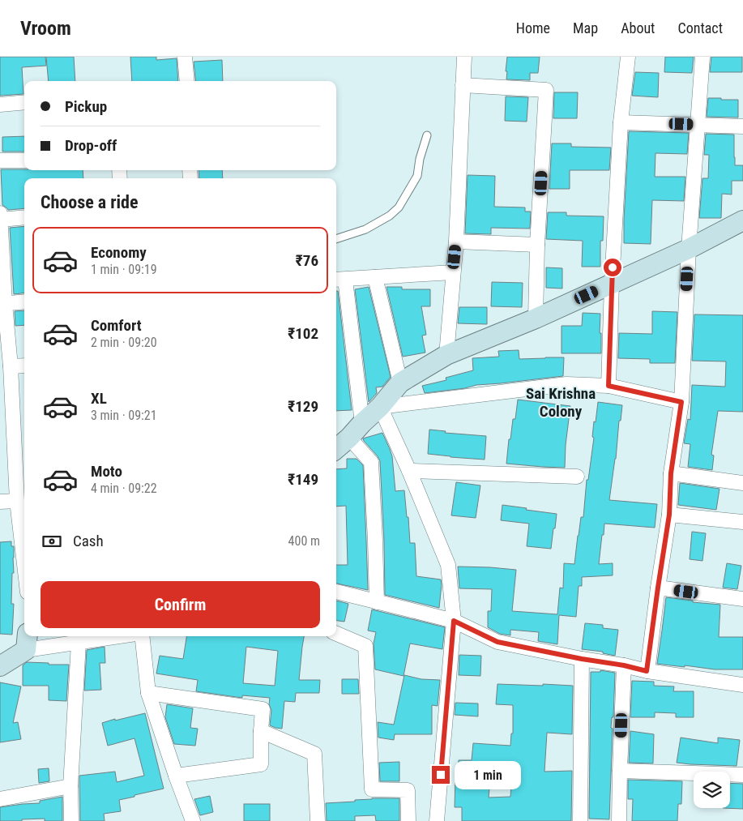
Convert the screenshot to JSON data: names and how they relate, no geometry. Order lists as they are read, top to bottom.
{
  "districts": ["Sai Krishna Colony"],
  "page": {
    "header": "Vroom",
    "nav": [
      "Home",
      "Map",
      "About",
      "Contact"
    ],
    "banner": ["Pickup", "Drop-off"],
    "heading": "Choose a ride",
    "list": [
      {
        "name": "Economy",
        "note": "1 min · 09:19",
        "value": "₹76"
      },
      {
        "name": "Comfort",
        "note": "2 min · 09:20",
        "value": "₹102"
      },
      {
        "name": "XL",
        "note": "3 min · 09:21",
        "value": "₹129"
      },
      {
        "name": "Moto",
        "note": "4 min · 09:22",
        "value": "₹149"
      }
    ],
    "pay": ["Cash", "400 m"],
    "buttons": "Confirm",
    "bubble": "1 min"
  }
}
